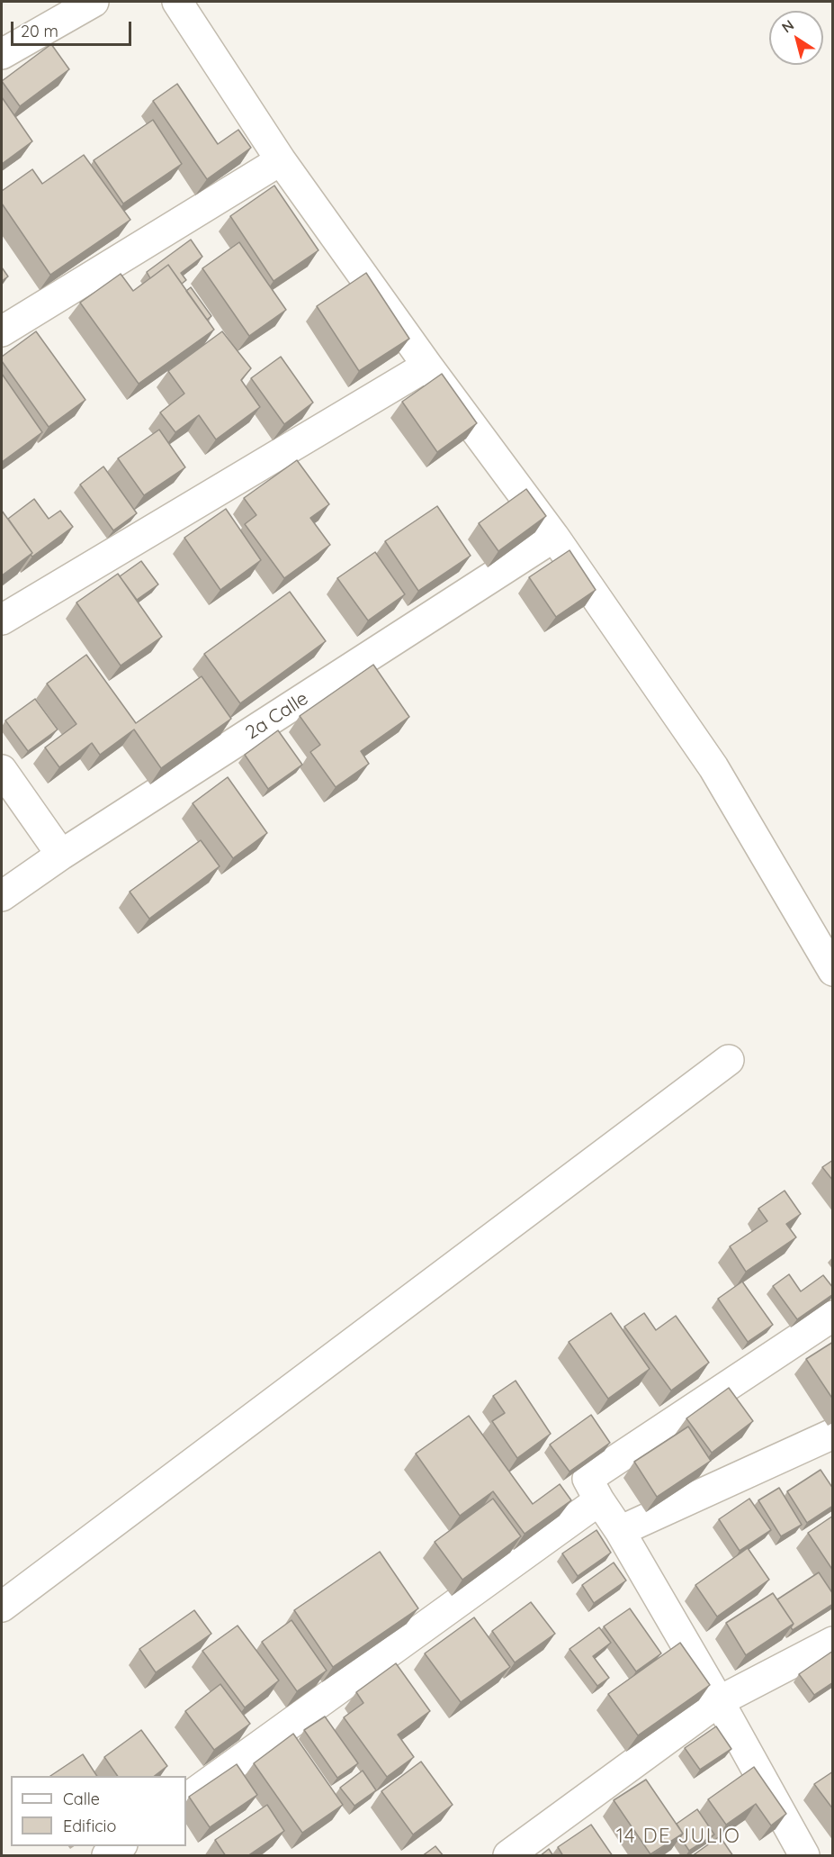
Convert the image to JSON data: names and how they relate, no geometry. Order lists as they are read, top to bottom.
{
  "streets": {
    "street": ["2a Calle"]
  },
  "districts": ["14 DE JULIO"],
  "legend": ["Calle", "Edificio"],
  "scale_bar": "20 m",
  "north": "top left"
}
